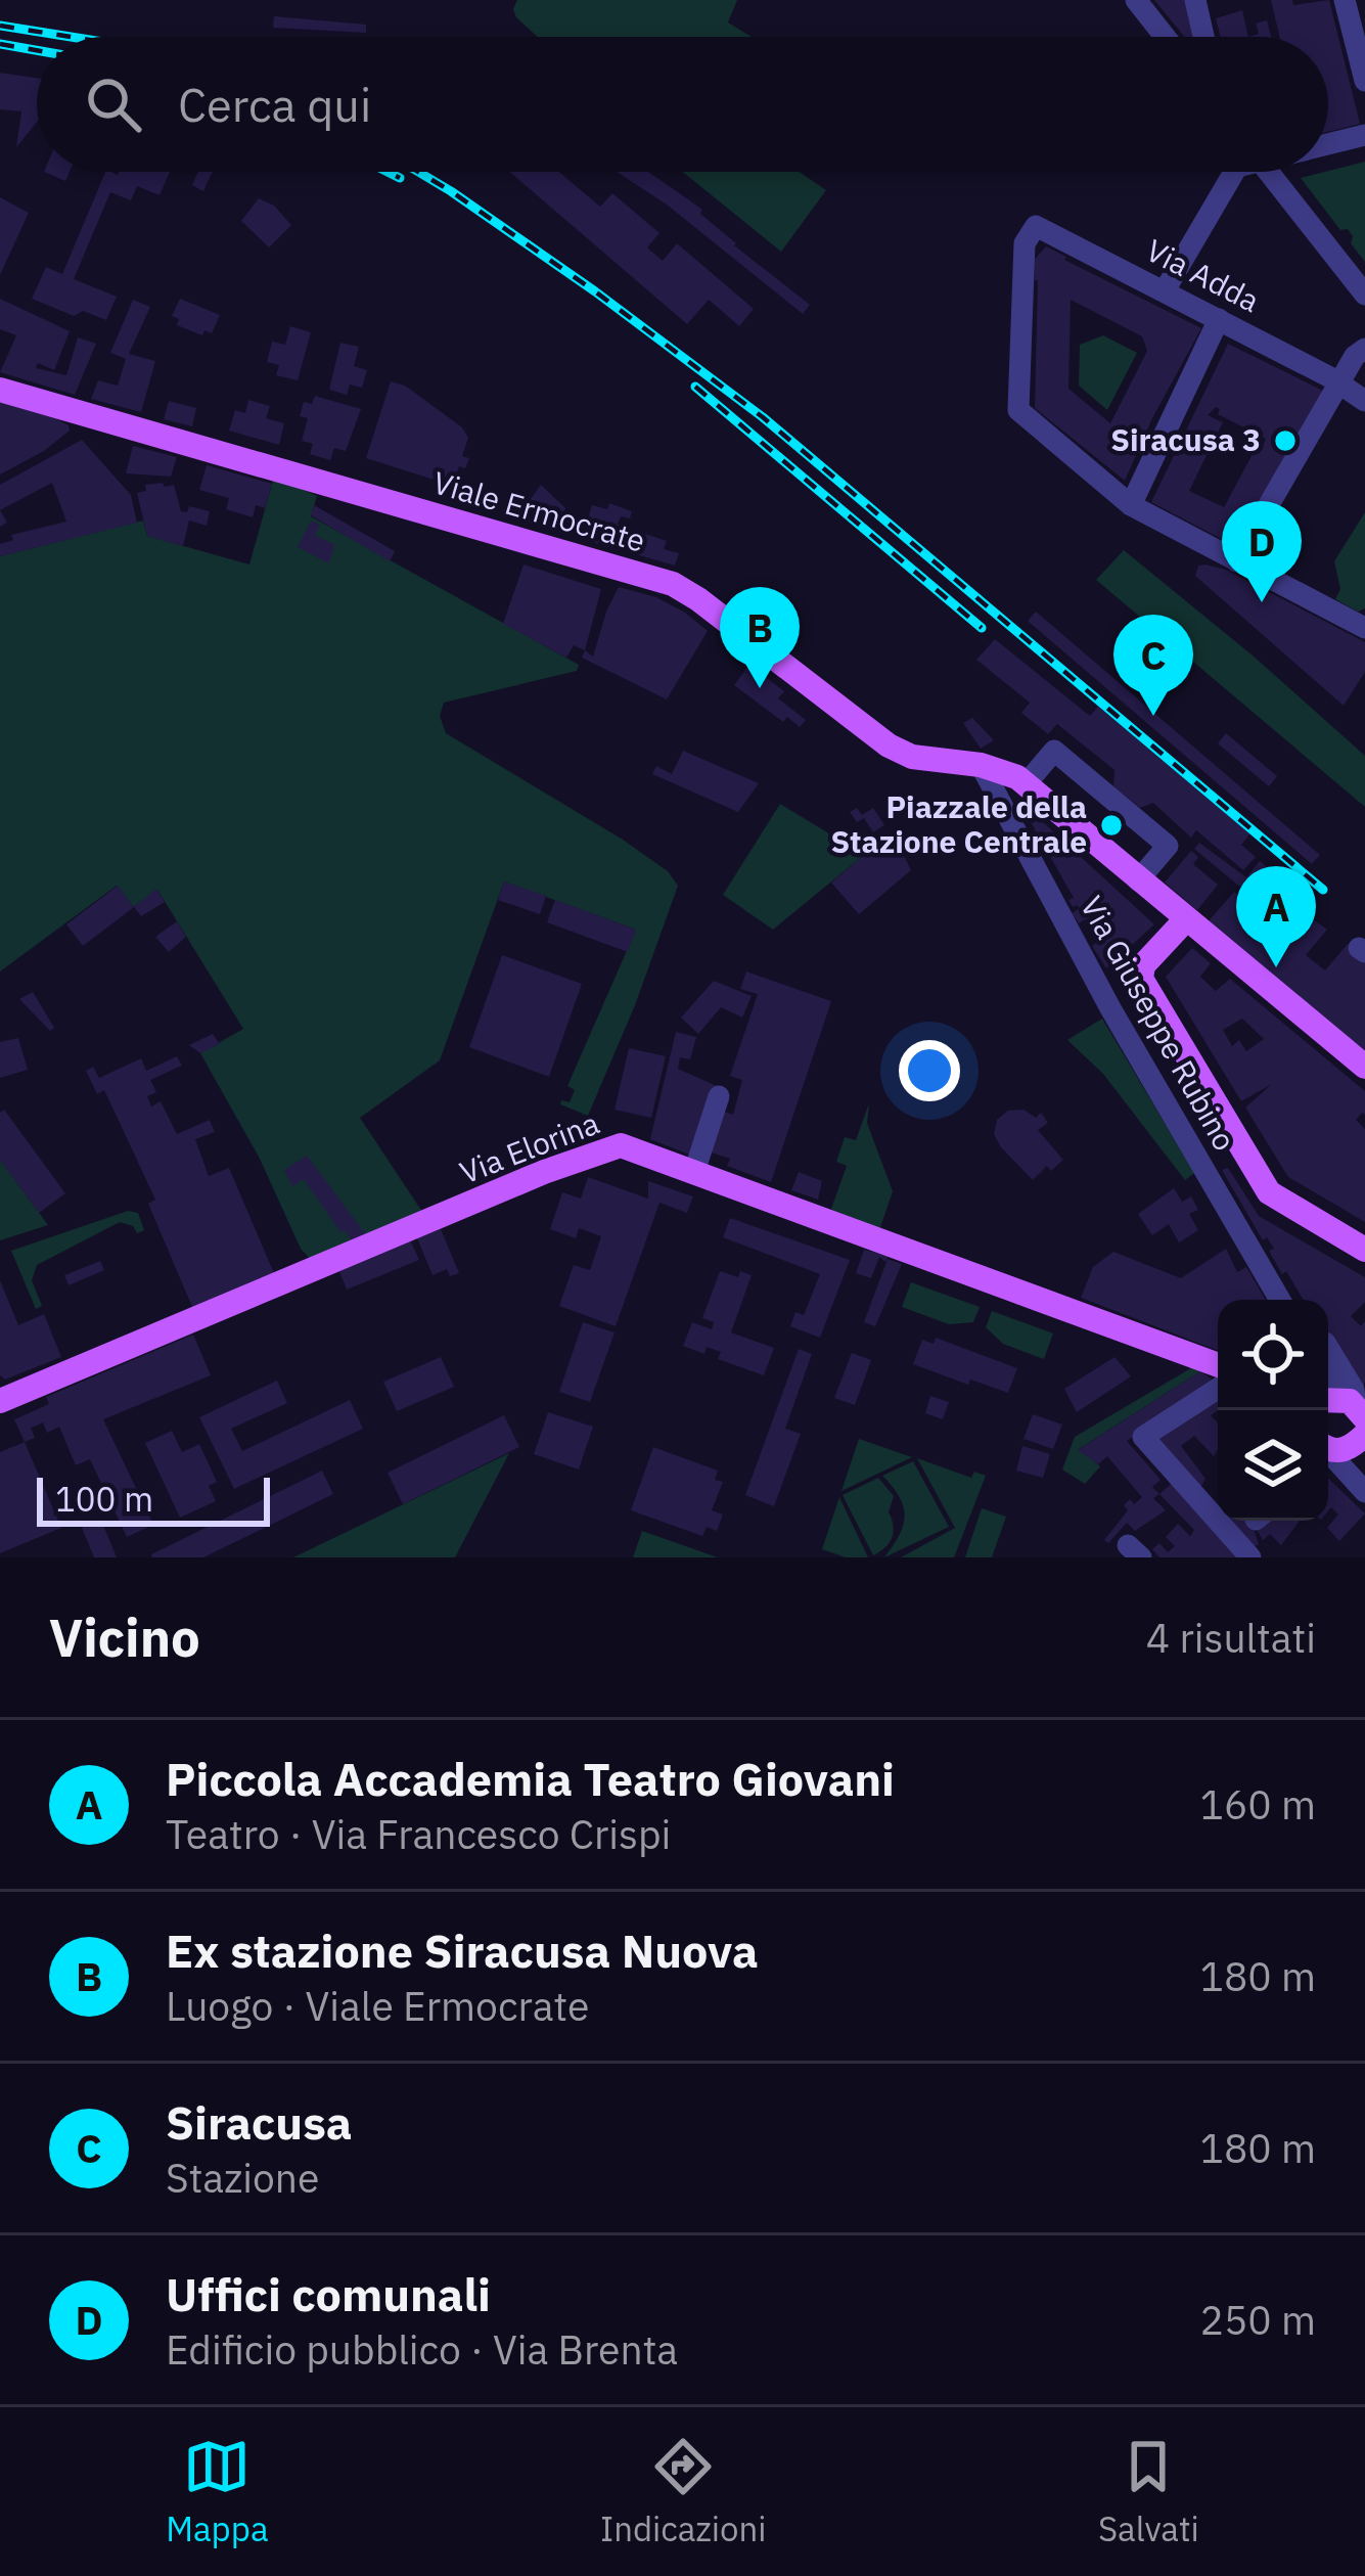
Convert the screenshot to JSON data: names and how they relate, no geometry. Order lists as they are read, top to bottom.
{
  "streets": {
    "main road": ["Viale Ermocrate", "Via Elorina"],
    "street": ["Via Adda", "Via Giuseppe Rubino"]
  },
  "crossings": [
    ["Viale Ermocrate", "Via Giuseppe Rubino"]
  ],
  "places": ["Siracusa 3", "Piazzale della Stazione Centrale"],
  "scale_bar": "100 m",
  "page": {
    "search": "Cerca qui",
    "pins": [
      "D",
      "B",
      "C",
      "A"
    ],
    "scale": "100 m",
    "heading": ["Vicino", "4 risultati"],
    "list": [
      {
        "mark": "A",
        "name": "Piccola Accademia Teatro Giovani",
        "note": "Teatro · Via Francesco Crispi",
        "value": "160 m"
      },
      {
        "mark": "B",
        "name": "Ex stazione Siracusa Nuova",
        "note": "Luogo · Viale Ermocrate",
        "value": "180 m"
      },
      {
        "mark": "C",
        "name": "Siracusa",
        "note": "Stazione",
        "value": "180 m"
      },
      {
        "mark": "D",
        "name": "Uffici comunali",
        "note": "Edificio pubblico · Via Brenta",
        "value": "250 m"
      }
    ],
    "nav": ["Mappa", "Indicazioni", "Salvati"]
  }
}
